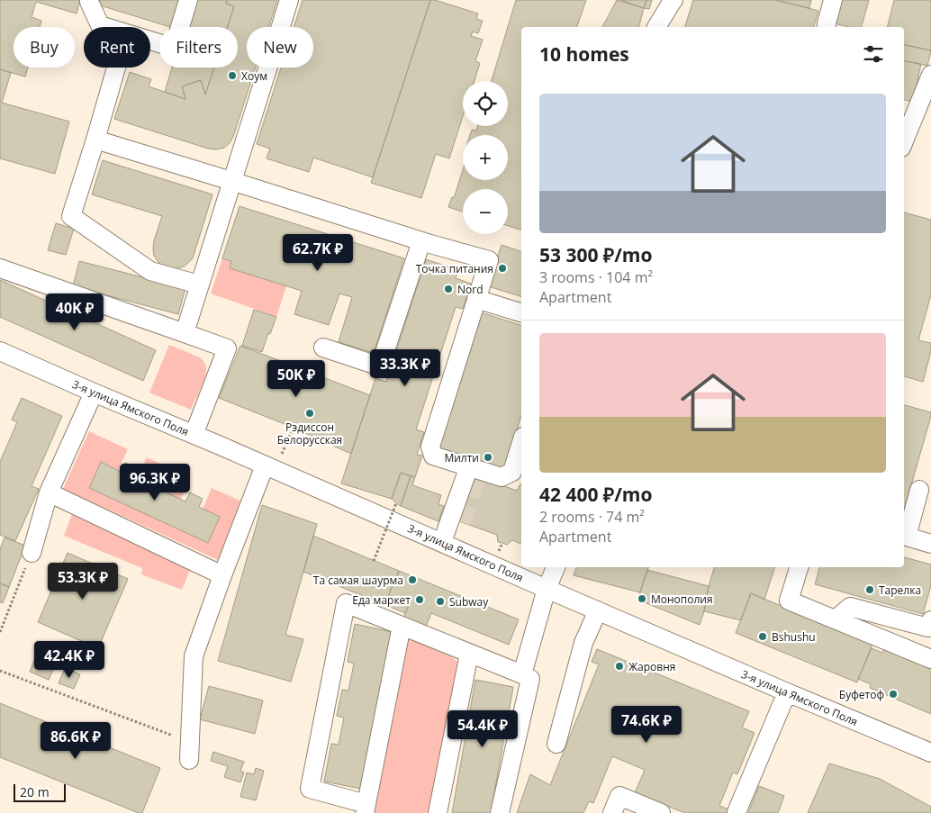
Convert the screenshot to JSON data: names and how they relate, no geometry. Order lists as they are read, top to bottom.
{
  "streets": {
    "street": ["3-я улица Ямского Поля"]
  },
  "places": [
    "Хоум",
    "Точка питания",
    "Nord",
    "Рэдиссон Белорусская",
    "Милти",
    "Та самая шаурма",
    "Тарелка",
    "Монополия",
    "Еда маркет",
    "Subway",
    "Bshushu",
    "Жаровня",
    "Буфетоф"
  ],
  "scale_bar": "20 m",
  "page": {
    "chip": [
      "Buy",
      "Rent",
      "Filters",
      "New"
    ],
    "heading": "10 homes",
    "map_buttons": ["+", "−"],
    "list": [
      {
        "name": "53 300 ₽/mo",
        "note": "3 rooms · 104 m² · Apartment"
      },
      {
        "name": "42 400 ₽/mo",
        "note": "2 rooms · 74 m² · Apartment"
      }
    ],
    "price": [
      "62.7K ₽",
      "40K ₽",
      "33.3K ₽",
      "50K ₽",
      "96.3K ₽",
      "53.3K ₽",
      "42.4K ₽",
      "74.6K ₽",
      "54.4K ₽",
      "86.6K ₽"
    ],
    "scale": "20 m"
  }
}
